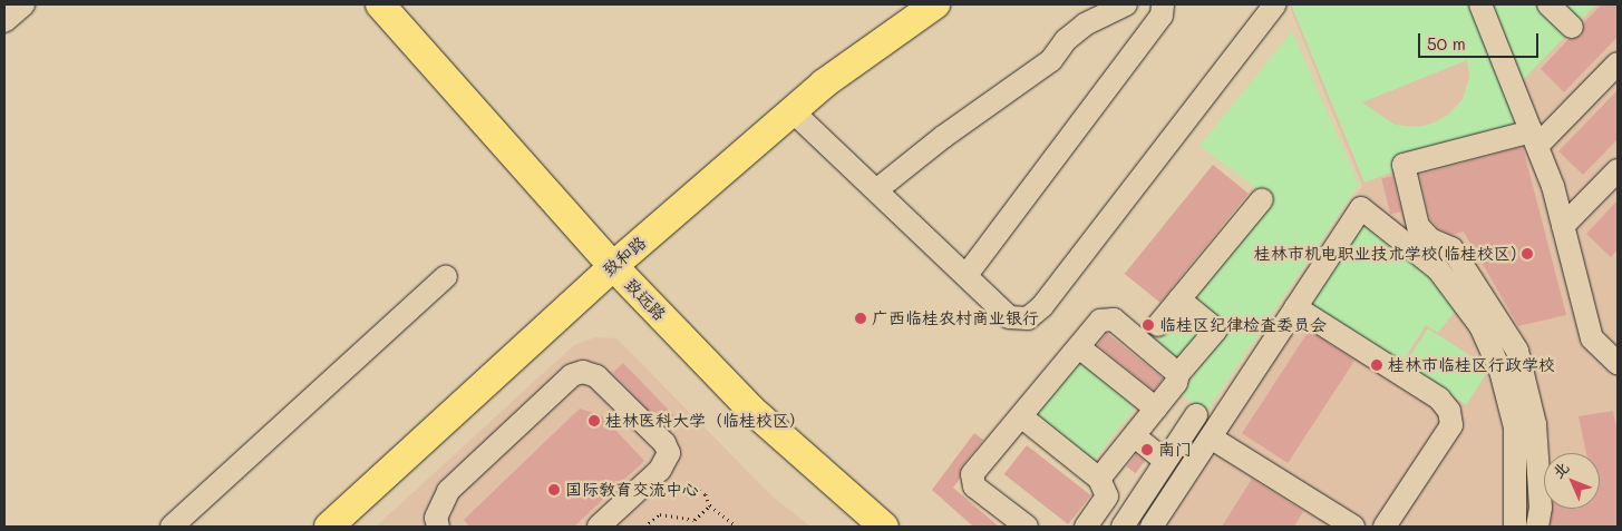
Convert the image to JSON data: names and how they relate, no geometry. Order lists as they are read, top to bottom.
{
  "streets": {
    "main road": ["致和路", "致远路"]
  },
  "crossings": [
    ["致和路", "致远路"]
  ],
  "places": [
    "桂林市机电职业技术学校(临桂校区)",
    "广西临桂农村商业银行",
    "临桂区纪律检查委员会",
    "桂林市临桂区行政学校",
    "桂林医科大学（临桂校区）",
    "南门",
    "国际教育交流中心"
  ],
  "scale_bar": "50 m",
  "north": "top left"
}
